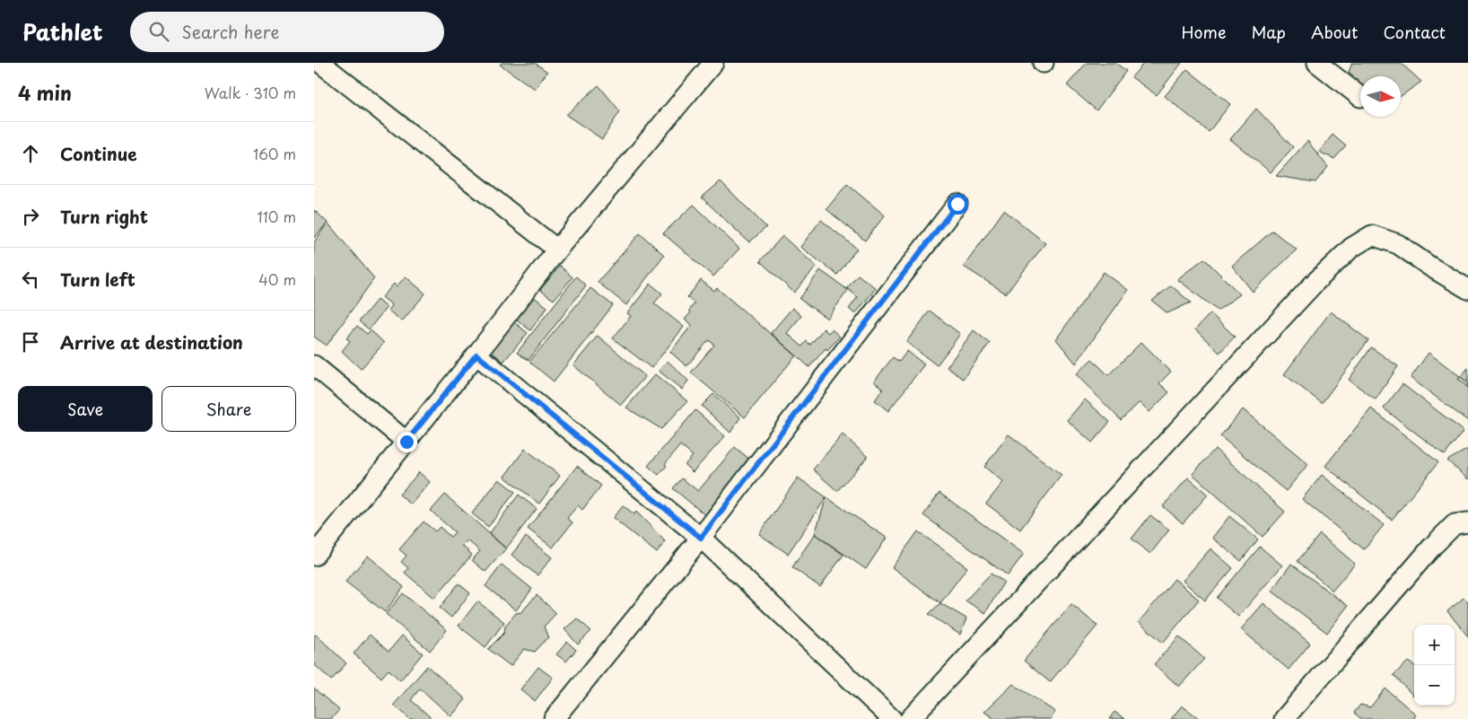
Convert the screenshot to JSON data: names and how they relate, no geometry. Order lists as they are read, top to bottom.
{
  "north": "right",
  "page": {
    "header": "Pathlet",
    "search": "Search here",
    "nav": [
      "Home",
      "Map",
      "About",
      "Contact"
    ],
    "heading": ["4 min", "Walk · 310 m"],
    "list": [
      ["Continue", "160 m"],
      ["Turn right", "110 m"],
      ["Turn left", "40 m"],
      "Arrive at destination"
    ],
    "buttons": ["Save", "Share"],
    "map_buttons": ["+", "−"]
  }
}
